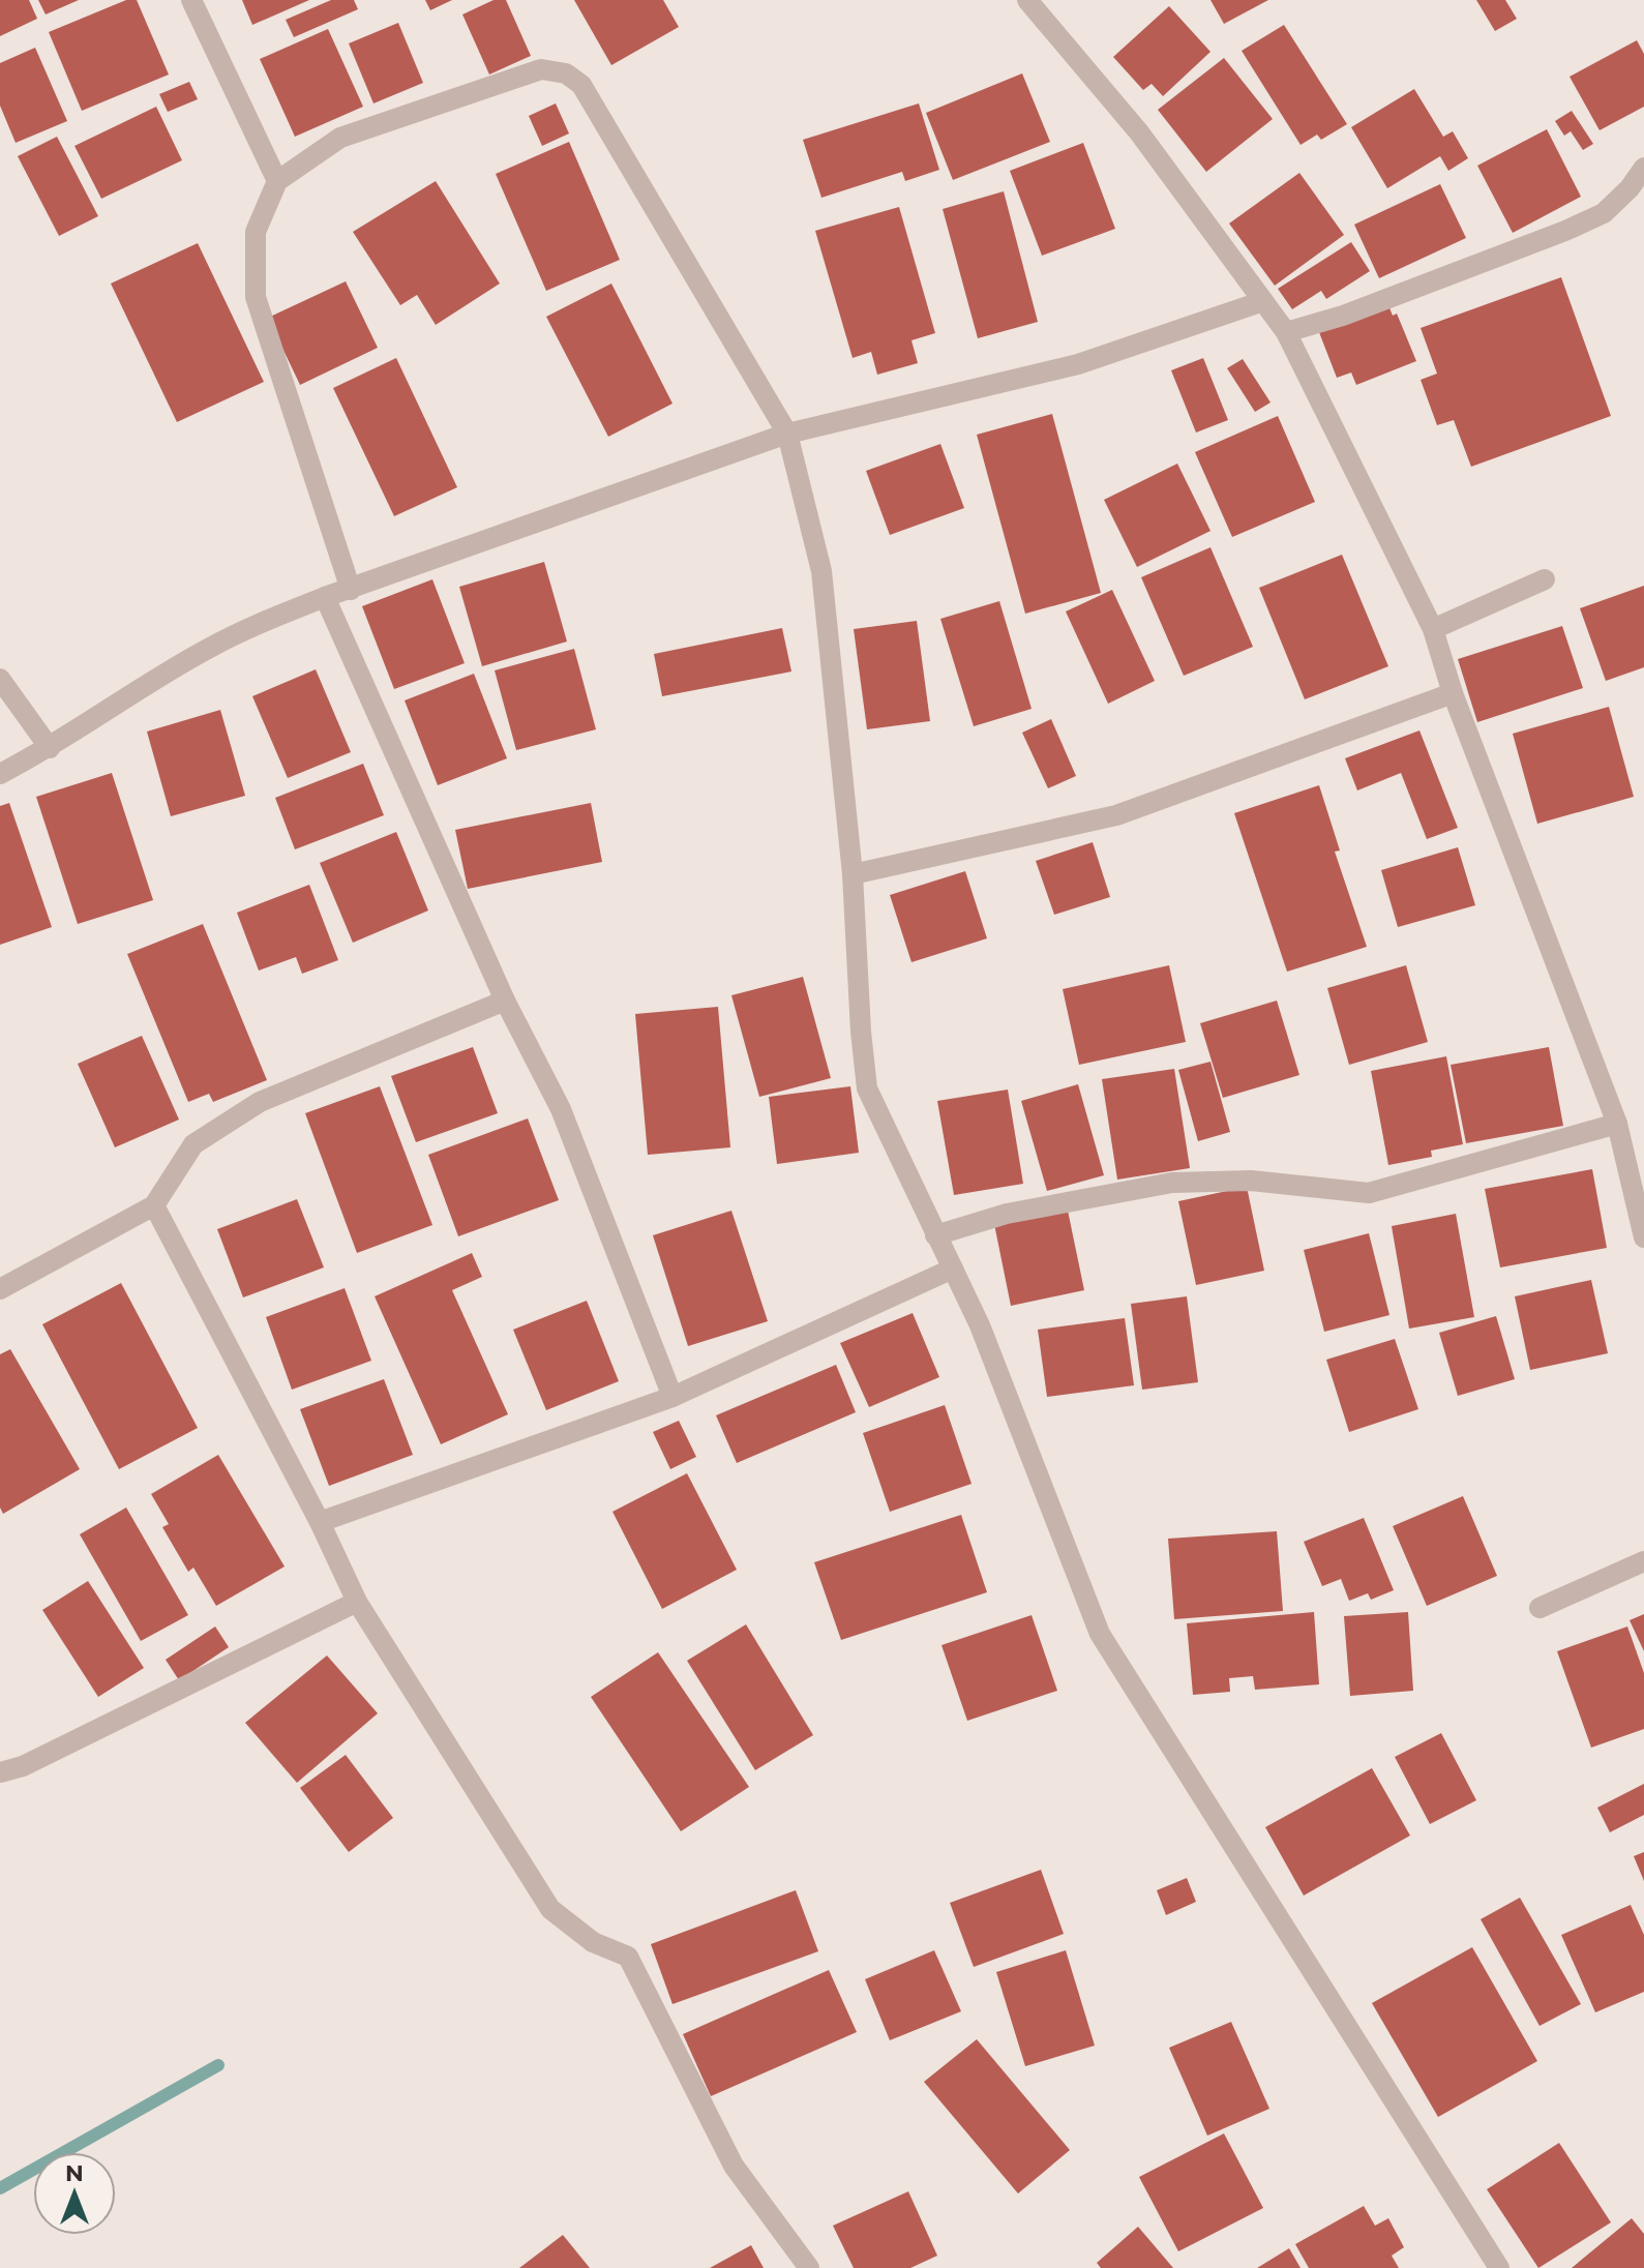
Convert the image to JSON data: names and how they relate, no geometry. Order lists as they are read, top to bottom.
{
  "north": "top"
}
